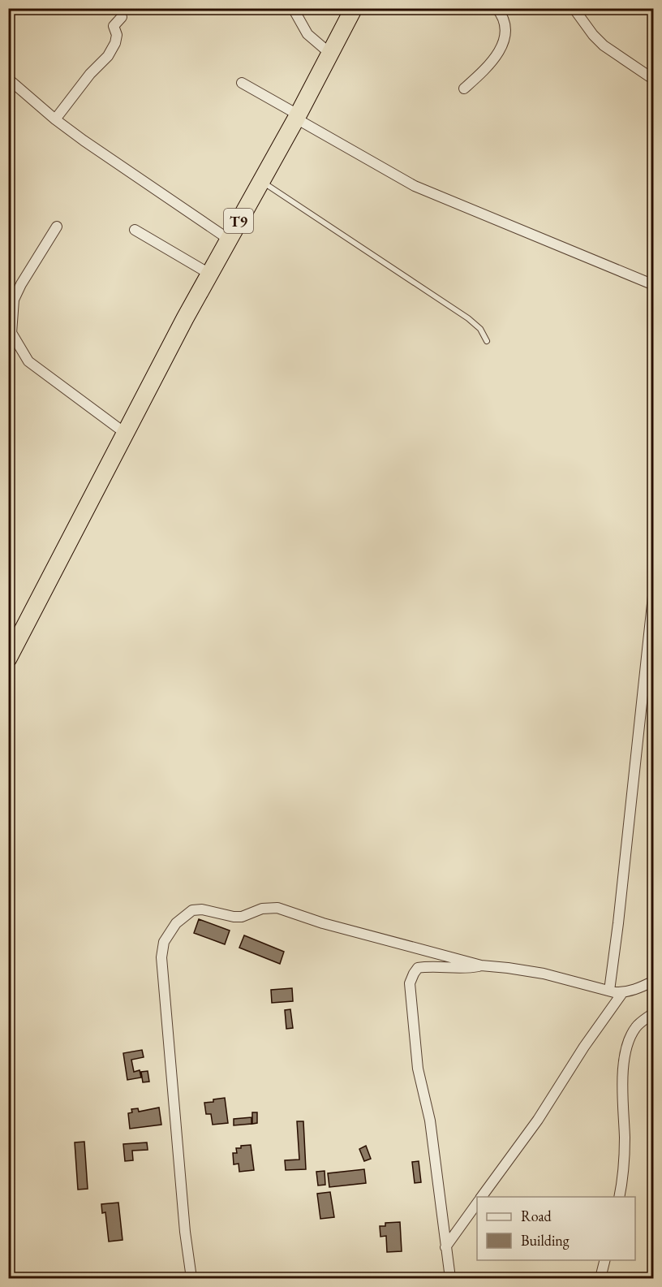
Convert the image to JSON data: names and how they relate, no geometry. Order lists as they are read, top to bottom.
{
  "streets": {
    "highway": ["T9"]
  },
  "legend": ["Road", "Building"]
}
